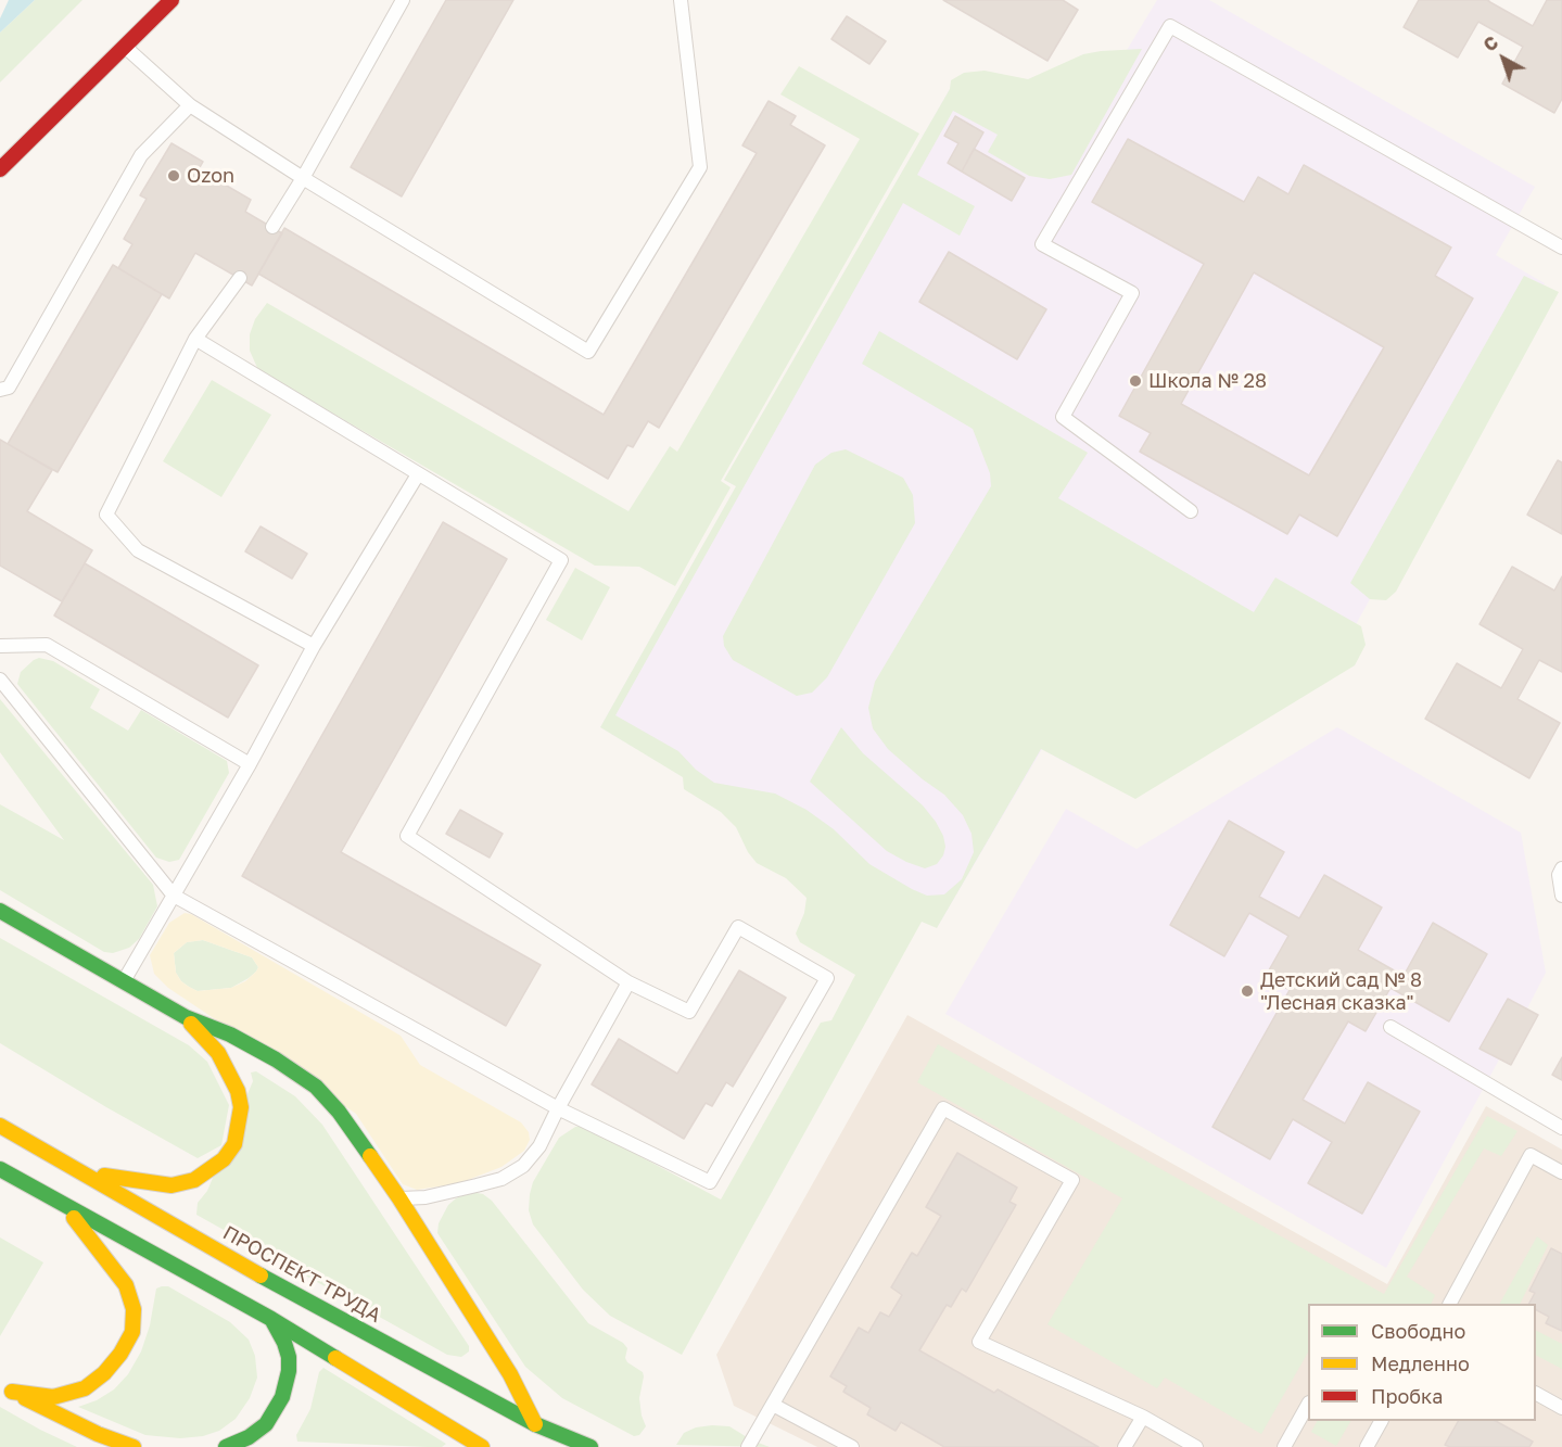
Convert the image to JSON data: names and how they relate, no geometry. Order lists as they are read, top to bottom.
{
  "streets": {
    "main road": ["ПРОСПЕКТ ТРУДА"]
  },
  "places": ["Ozon", "Школа № 28", "Детский сад № 8 \"Лесная сказка\""],
  "legend": ["Свободно", "Медленно", "Пробка"],
  "north": "top left"
}
